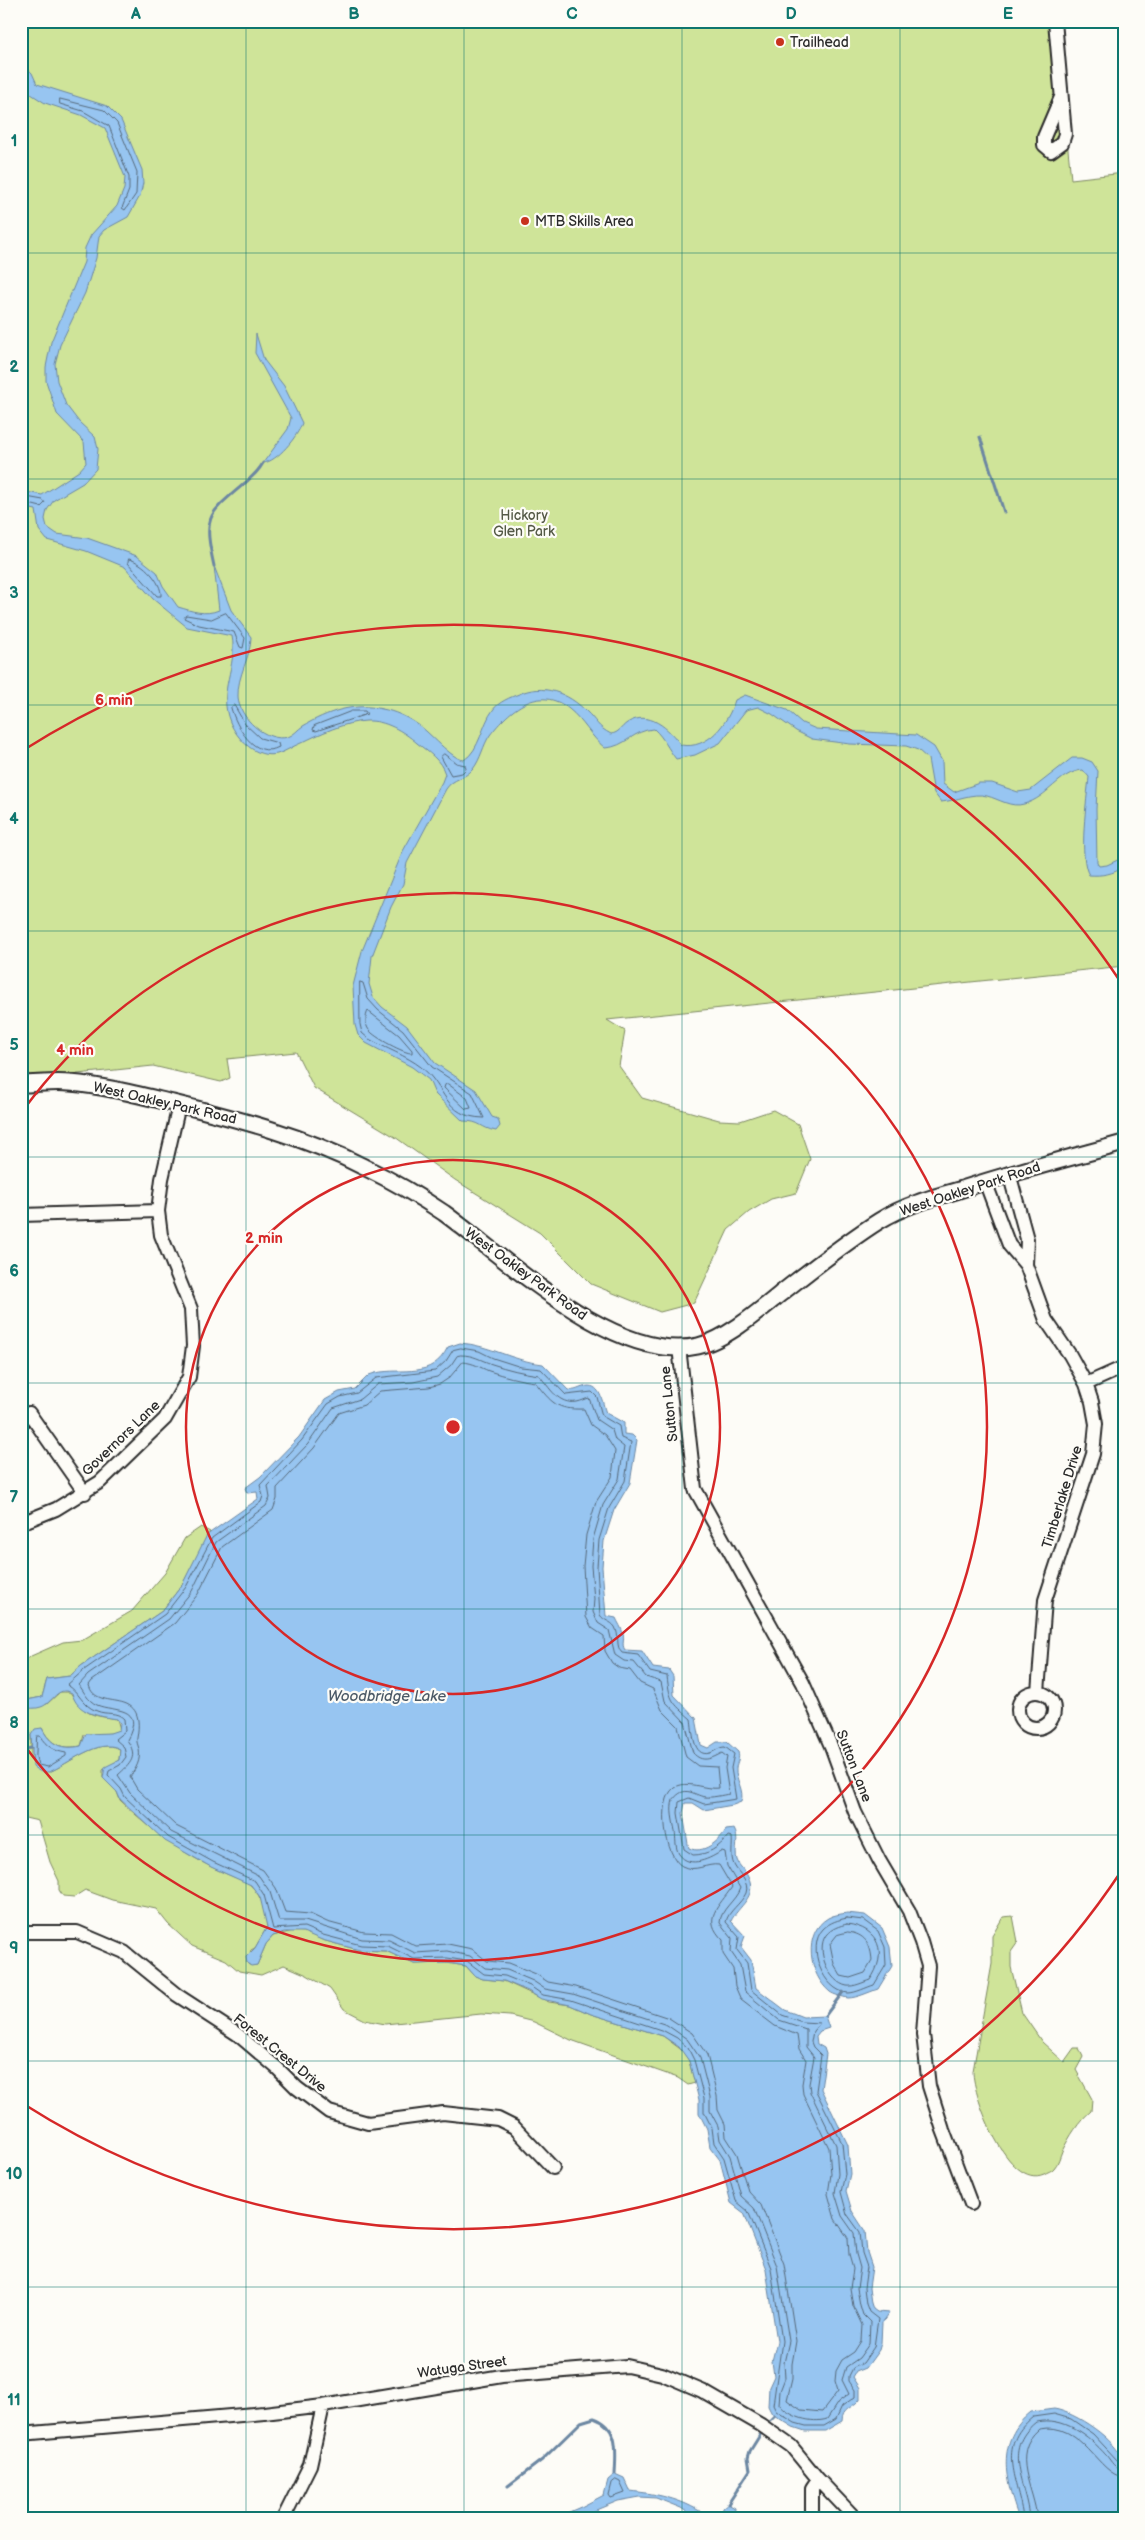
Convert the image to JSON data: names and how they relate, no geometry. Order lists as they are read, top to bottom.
{
  "streets": {
    "street": [
      "West Oakley Park Road",
      "Sutton Lane",
      "Governors Lane",
      "Timberlake Drive",
      "Forest Crest Drive",
      "Watuga Street"
    ]
  },
  "crossings": [
    ["West Oakley Park Road", "Sutton Lane"],
    ["West Oakley Park Road", "Governors Lane"],
    ["West Oakley Park Road", "Timberlake Drive"]
  ],
  "water": ["Woodbridge Lake"],
  "parks": ["Hickory Glen Park"],
  "places": ["Trailhead", "MTB Skills Area"],
  "grid": {
    "columns": [
      "A",
      "B",
      "C",
      "D",
      "E"
    ],
    "rows": [
      "1",
      "2",
      "3",
      "4",
      "5",
      "6",
      "7",
      "8",
      "9",
      "10",
      "11"
    ]
  },
  "rings": ["6 min", "4 min", "2 min"]
}
